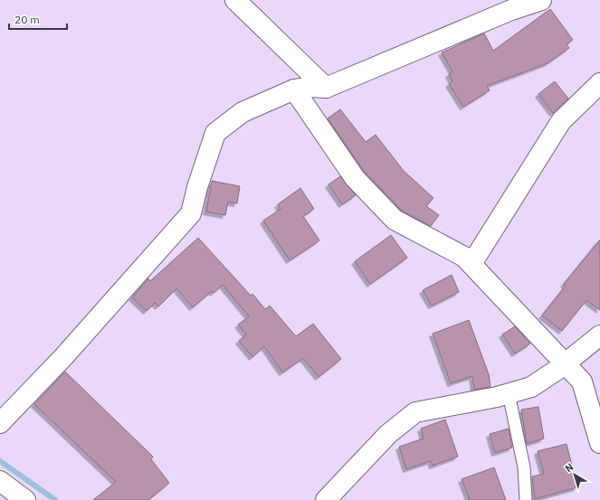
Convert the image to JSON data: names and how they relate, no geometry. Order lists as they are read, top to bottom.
{
  "scale_bar": "20 m",
  "north": "top left"
}
